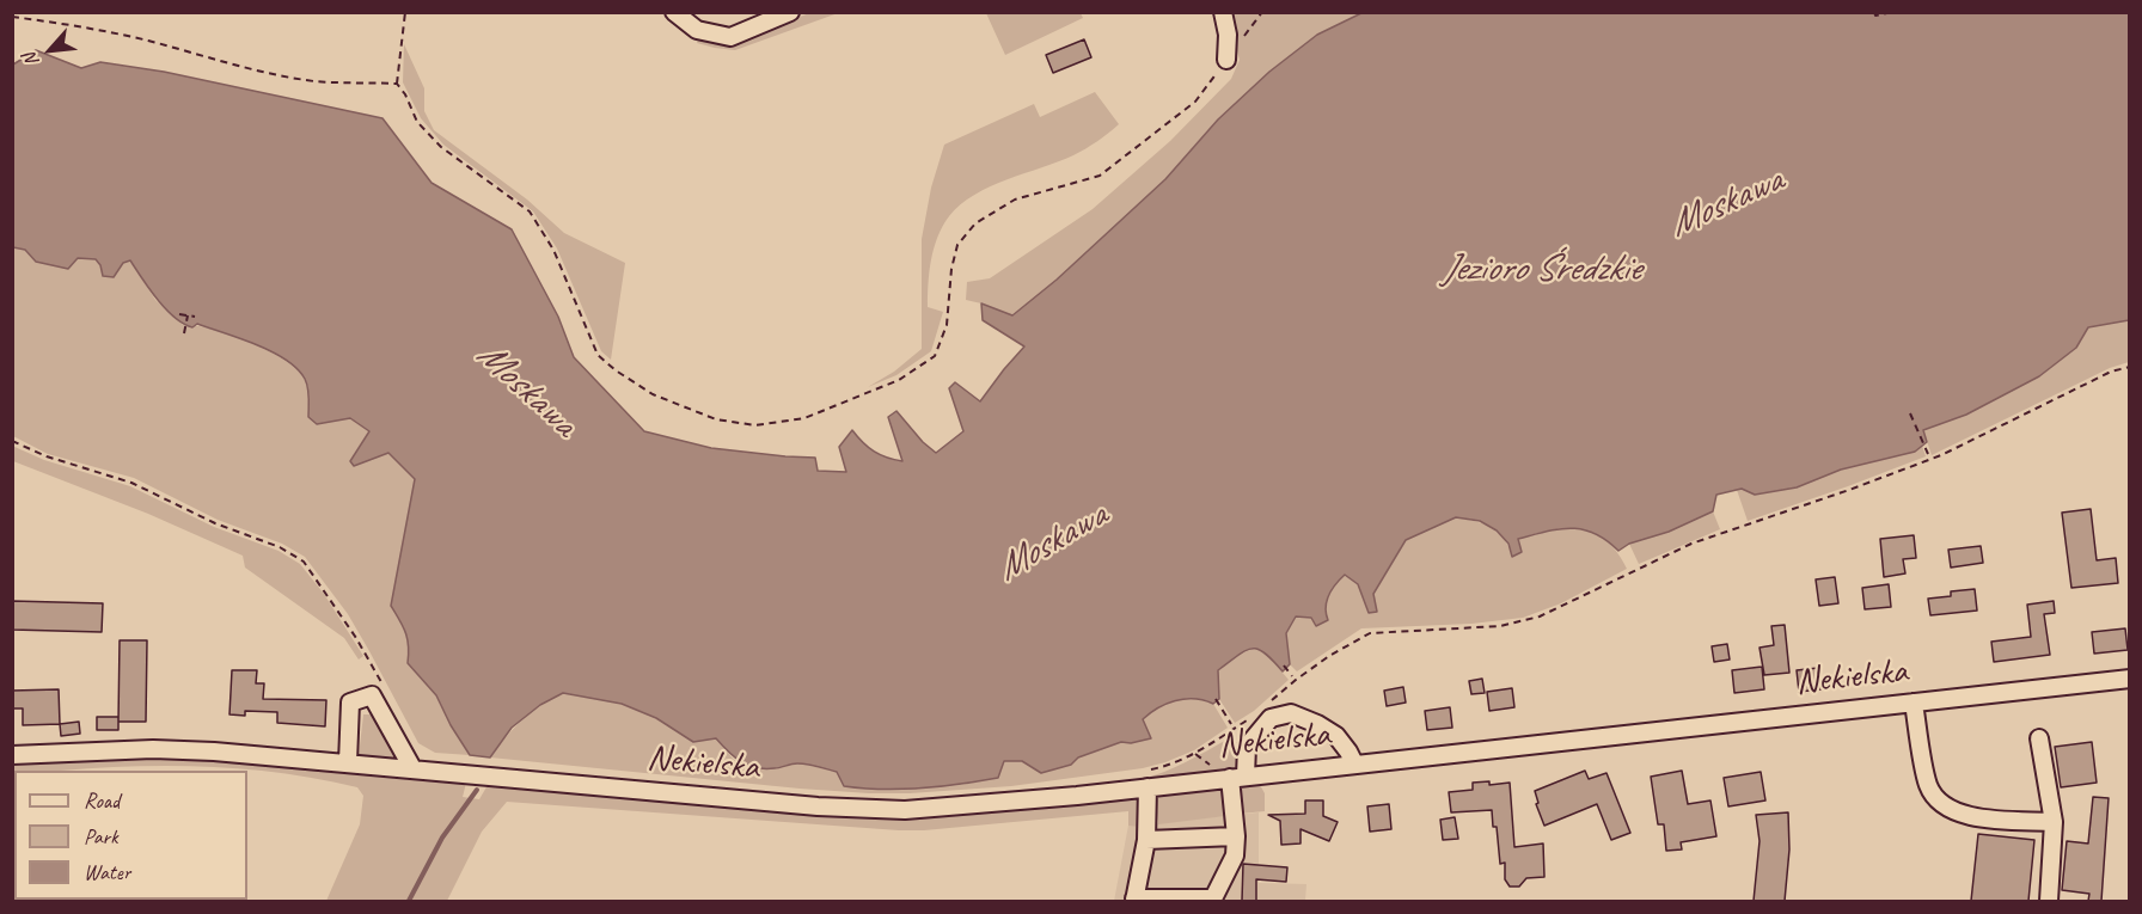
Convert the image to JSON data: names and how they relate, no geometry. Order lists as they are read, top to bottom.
{
  "streets": {
    "street": ["Nekielska"]
  },
  "water": ["Moskawa", "Jezioro Średzkie"],
  "legend": ["Road", "Park", "Water"],
  "north": "bottom left"
}
